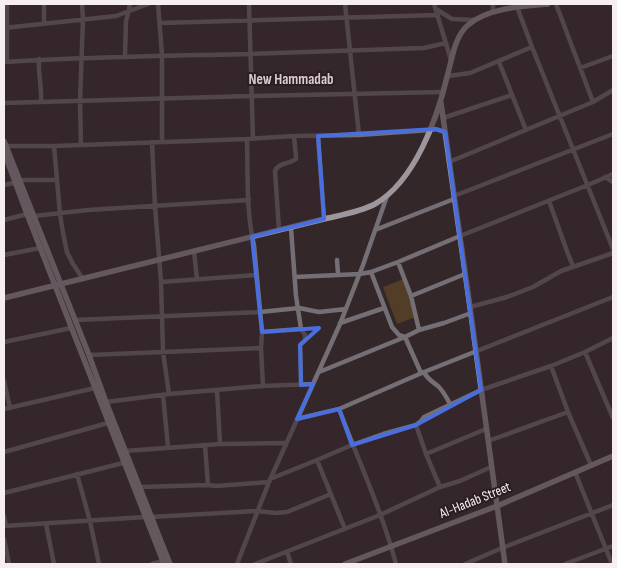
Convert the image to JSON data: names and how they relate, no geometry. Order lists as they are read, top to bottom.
{
  "streets": {
    "street": ["Al-Hadab Street"]
  },
  "districts": ["New Hammadab"]
}
